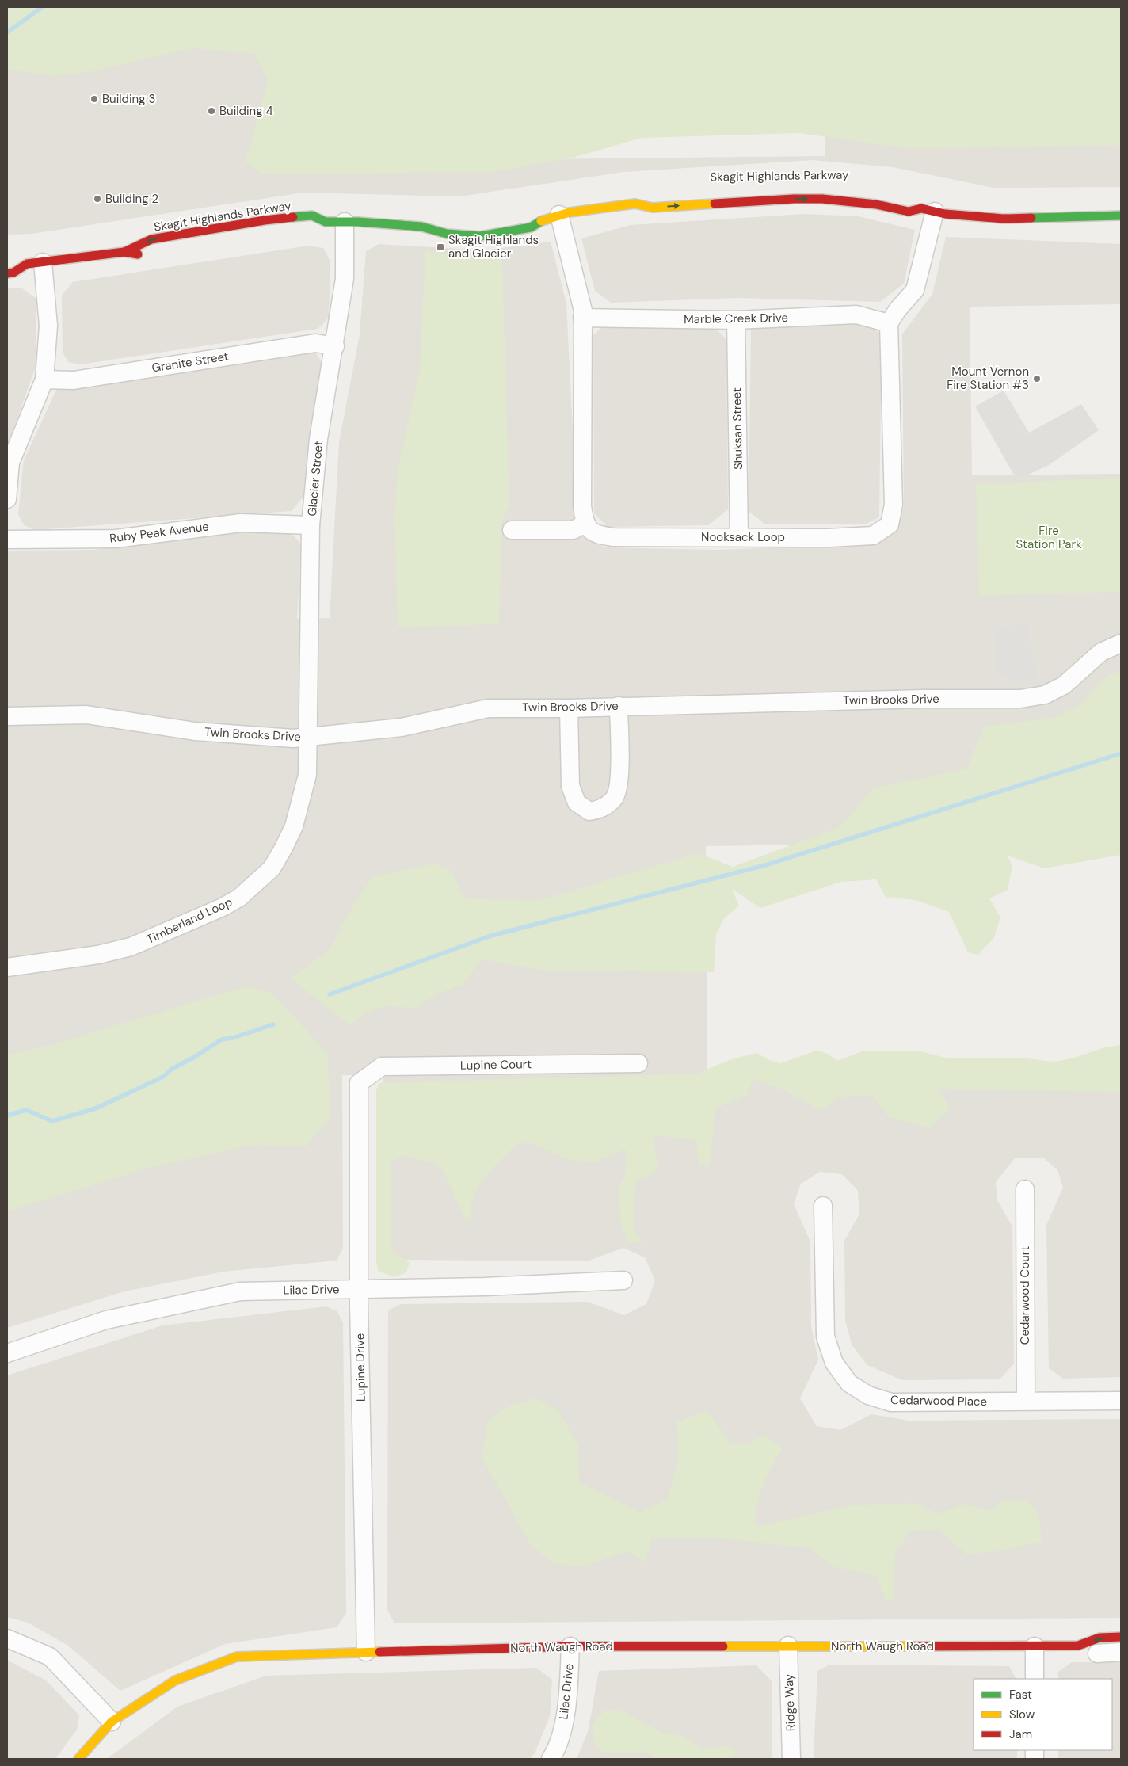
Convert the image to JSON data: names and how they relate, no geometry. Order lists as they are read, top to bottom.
{
  "streets": {
    "street": [
      "Skagit Highlands Parkway",
      "Marble Creek Drive",
      "Granite Street",
      "Shuksan Street",
      "Glacier Street",
      "Ruby Peak Avenue",
      "Nooksack Loop",
      "Twin Brooks Drive",
      "Timberland Loop",
      "Lupine Court",
      "Lilac Drive",
      "Cedarwood Court",
      "Lupine Drive",
      "Cedarwood Place",
      "North Waugh Road",
      "Ridge Way"
    ]
  },
  "crossings": [
    ["Skagit Highlands Parkway", "Glacier Street"],
    ["Marble Creek Drive", "Shuksan Street"],
    ["Marble Creek Drive", "Nooksack Loop"],
    ["Granite Street", "Glacier Street"],
    ["Shuksan Street", "Nooksack Loop"],
    ["Glacier Street", "Ruby Peak Avenue"],
    ["Glacier Street", "Twin Brooks Drive"],
    ["Glacier Street", "Timberland Loop"],
    ["Twin Brooks Drive", "Timberland Loop"],
    ["Lupine Court", "Lupine Drive"],
    ["Lilac Drive", "Lupine Drive"],
    ["Lilac Drive", "North Waugh Road"],
    ["Cedarwood Court", "Cedarwood Place"],
    ["Lupine Drive", "North Waugh Road"],
    ["North Waugh Road", "Ridge Way"]
  ],
  "parks": ["Fire Station Park"],
  "places": {
    "other": [
      "Building 3",
      "Building 4",
      "Building 2",
      "Mount Vernon Fire Station #3"
    ],
    "transit": ["Skagit Highlands and Glacier"]
  },
  "legend": ["Fast", "Slow", "Jam"]
}
